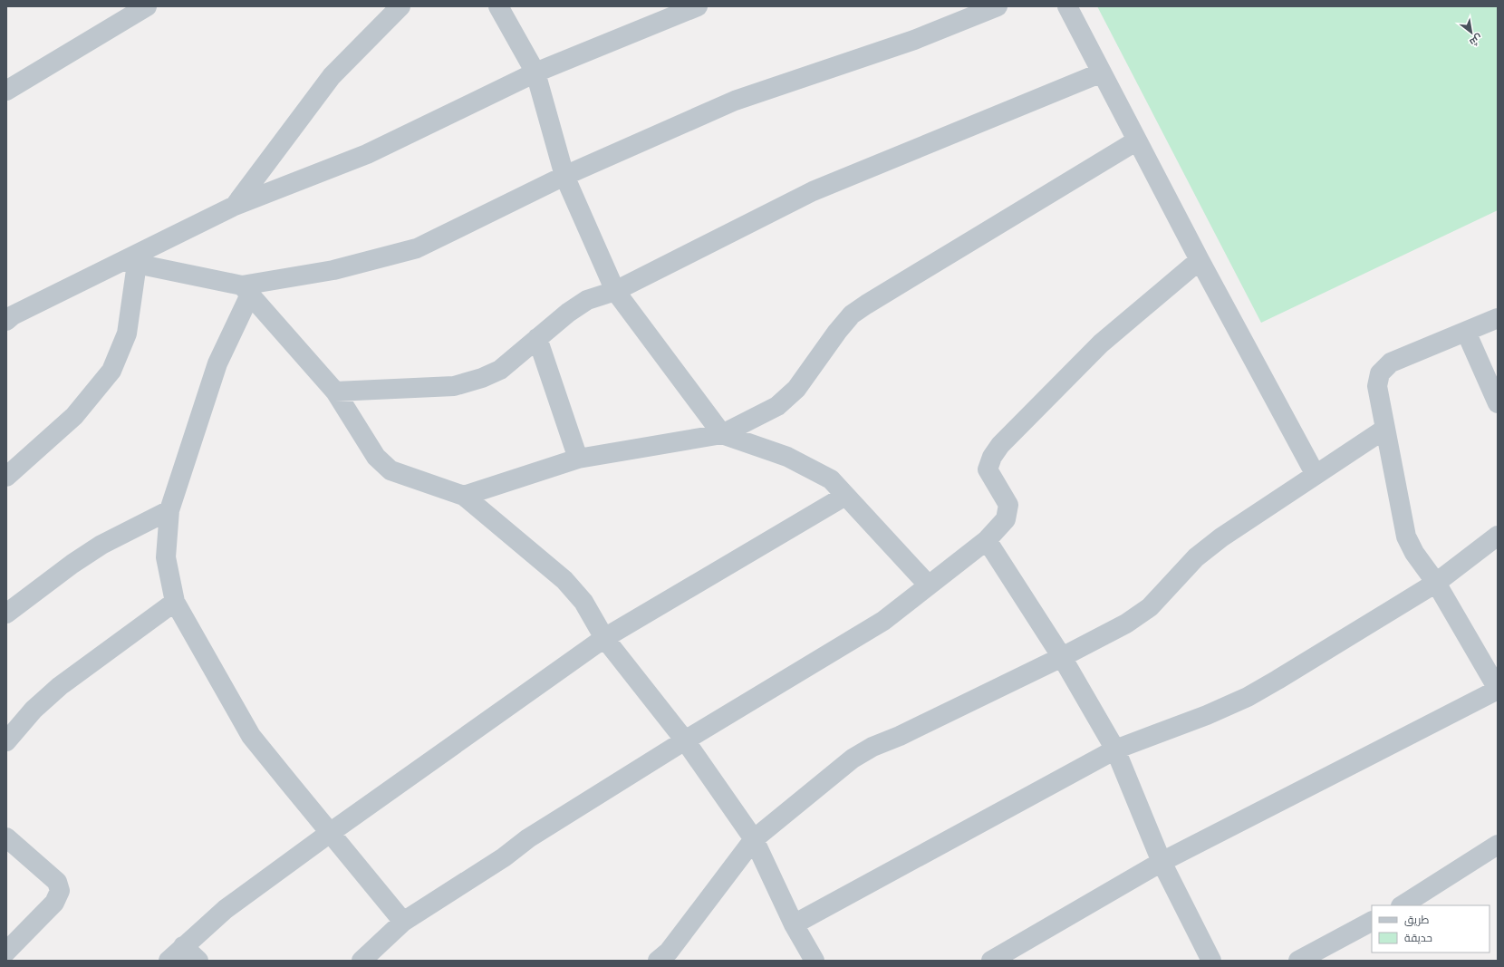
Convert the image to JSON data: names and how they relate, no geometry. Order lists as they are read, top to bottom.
{
  "legend": ["طريق", "حديقة"],
  "north": "bottom right"
}
